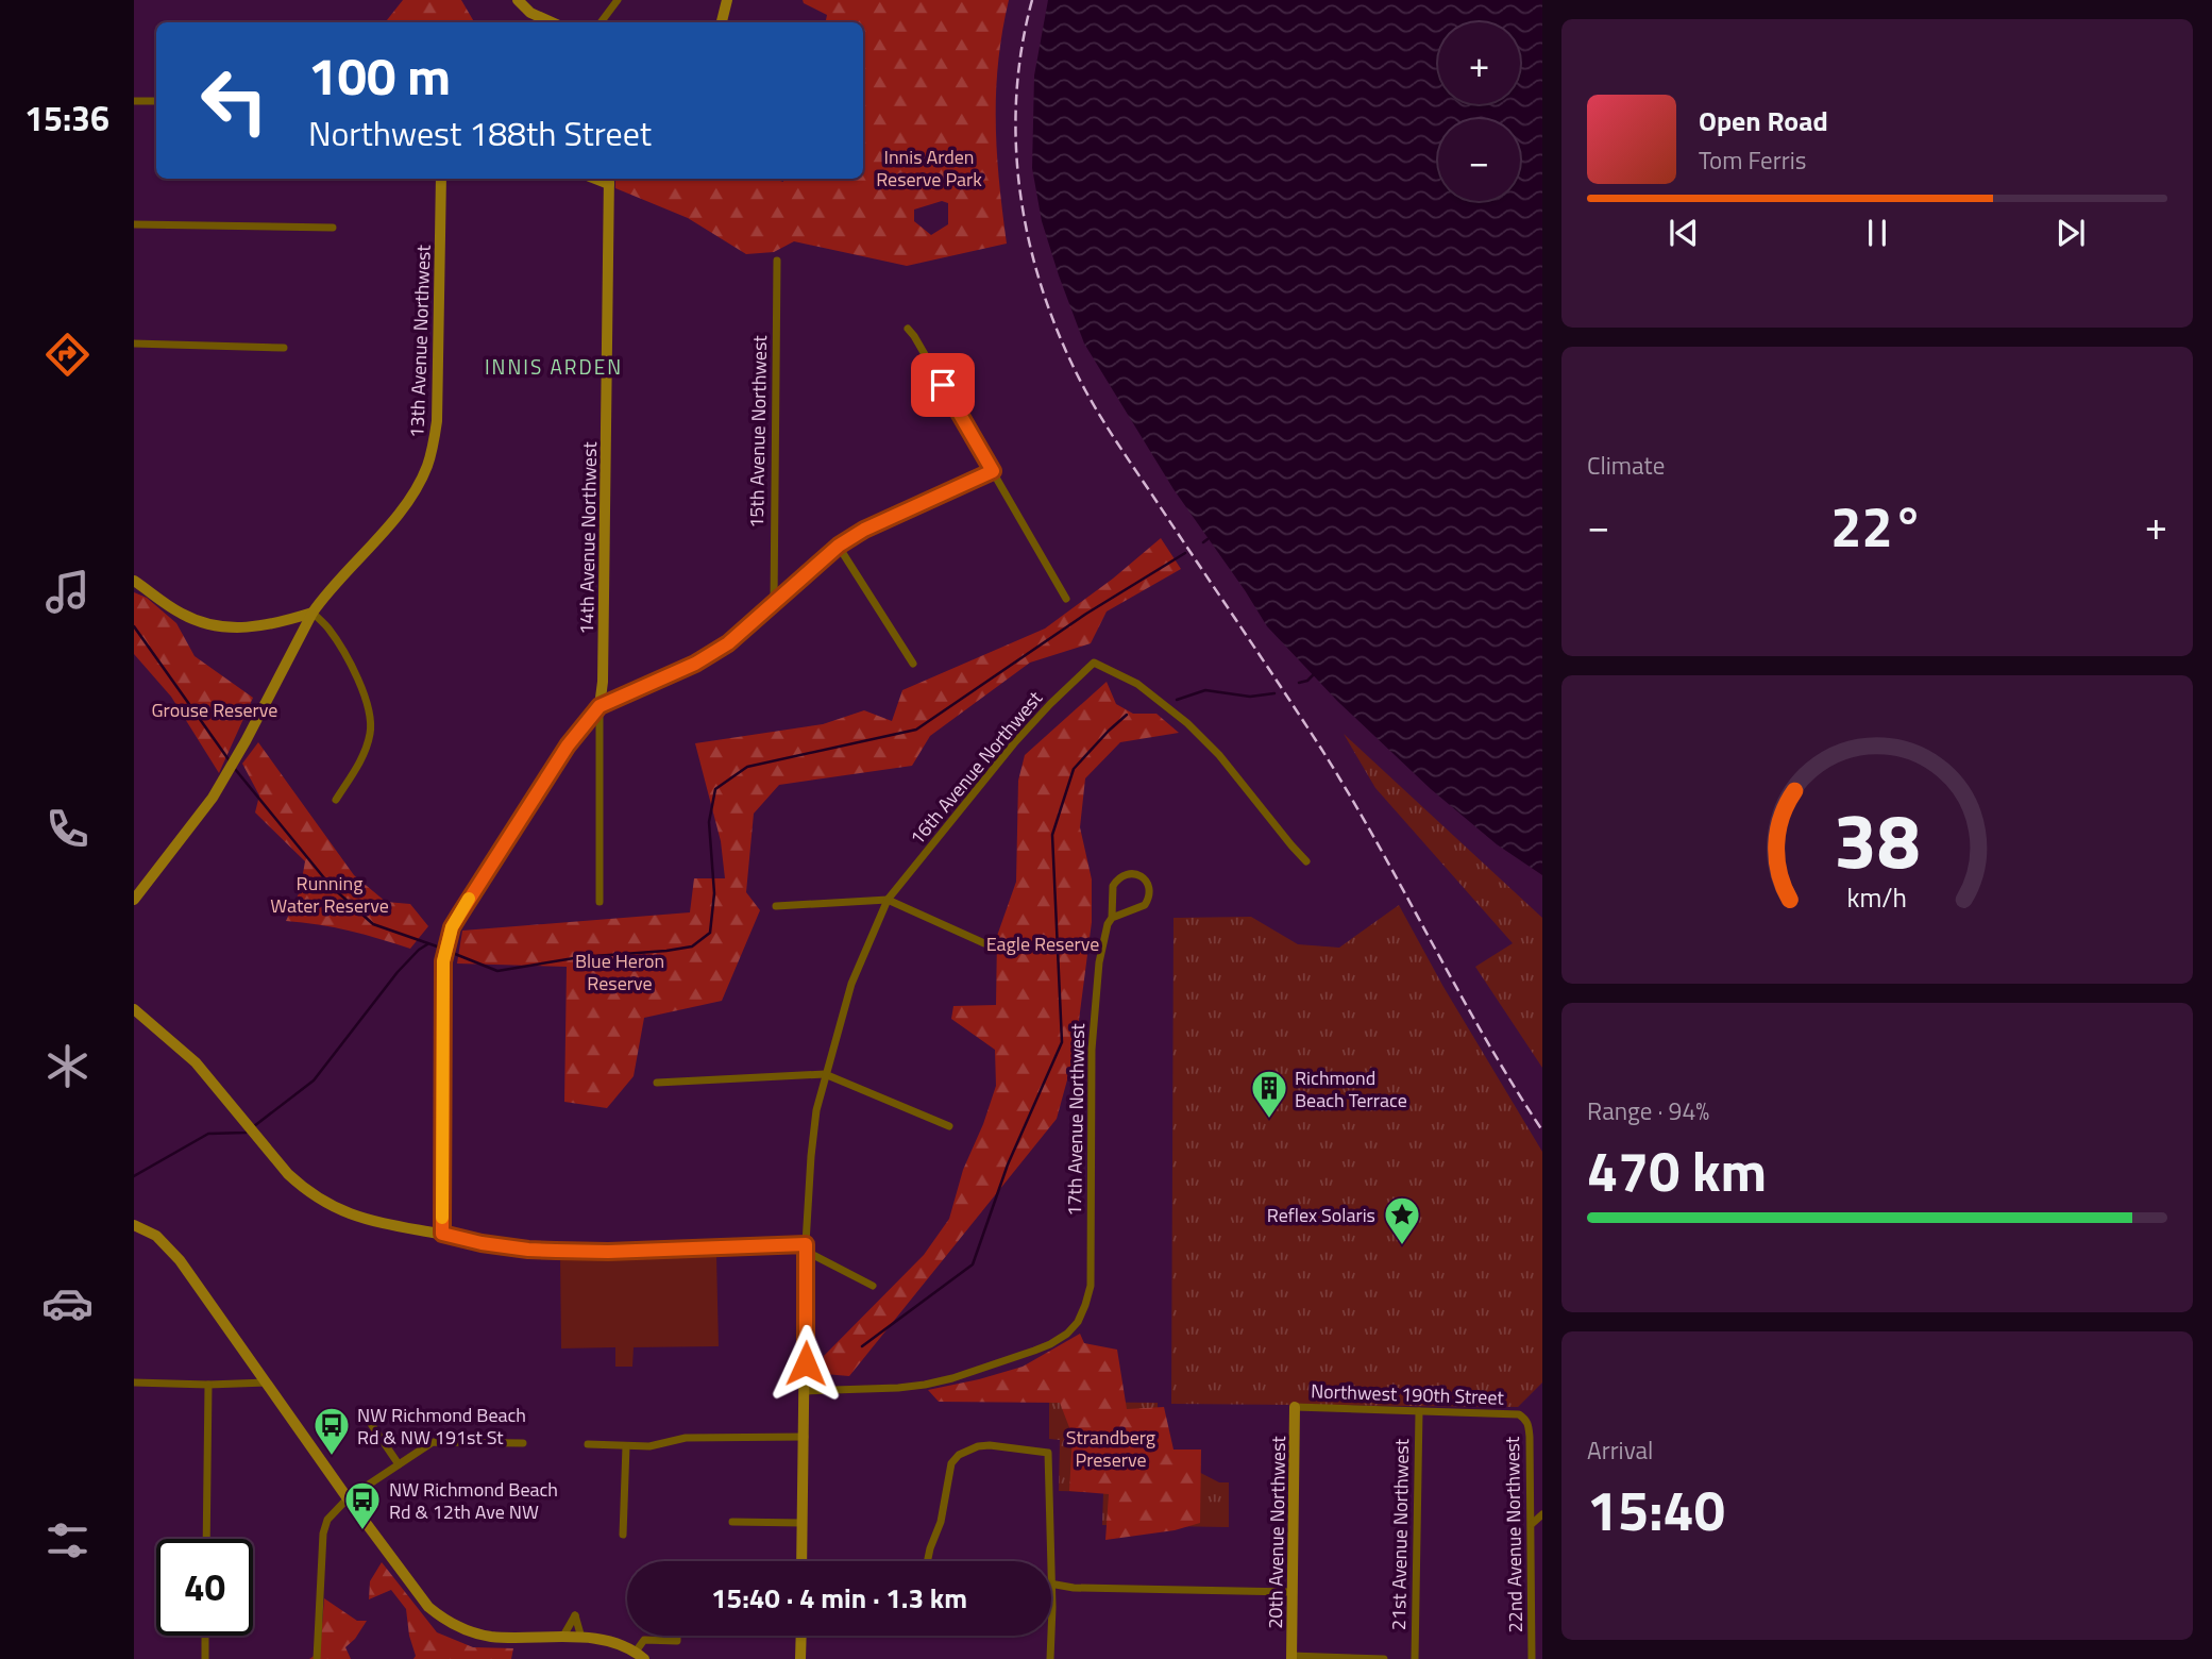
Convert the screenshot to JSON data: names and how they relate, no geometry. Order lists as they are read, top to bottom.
{
  "streets": {
    "street": [
      "13th Avenue Northwest",
      "15th Avenue Northwest",
      "14th Avenue Northwest",
      "16th Avenue Northwest",
      "17th Avenue Northwest",
      "Northwest 190th Street",
      "20th Avenue Northwest",
      "21st Avenue Northwest",
      "22nd Avenue Northwest"
    ]
  },
  "crossings": [
    ["Northwest 190th Street", "20th Avenue Northwest"],
    ["Northwest 190th Street", "21st Avenue Northwest"],
    ["Northwest 190th Street", "22nd Avenue Northwest"]
  ],
  "districts": ["INNIS ARDEN"],
  "parks": [
    "Innis Arden Reserve Park",
    "Grouse Reserve",
    "Running Water Reserve",
    "Eagle Reserve",
    "Blue Heron Reserve",
    "Strandberg Preserve"
  ],
  "places": {
    "building": ["Richmond Beach Terrace"],
    "place": ["Reflex Solaris"],
    "bus stop": ["NW Richmond Beach Rd & NW 191st St", "NW Richmond Beach Rd & 12th Ave NW"]
  },
  "page": {
    "tabs": "15:36",
    "map_buttons": ["+", "−"],
    "turn": ["100 m", "Northwest 188th Street"],
    "song": ["Open Road", "Tom Ferris"],
    "tile": [
      "Climate",
      ["Range · 94%", "470 km"],
      ["Arrival", "15:40"]
    ],
    "heat": ["−", "22°", "+"],
    "limit": "40",
    "trip": "15:40 · 4 min · 1.3 km",
    "gauge": ["38", "km/h"]
  }
}
